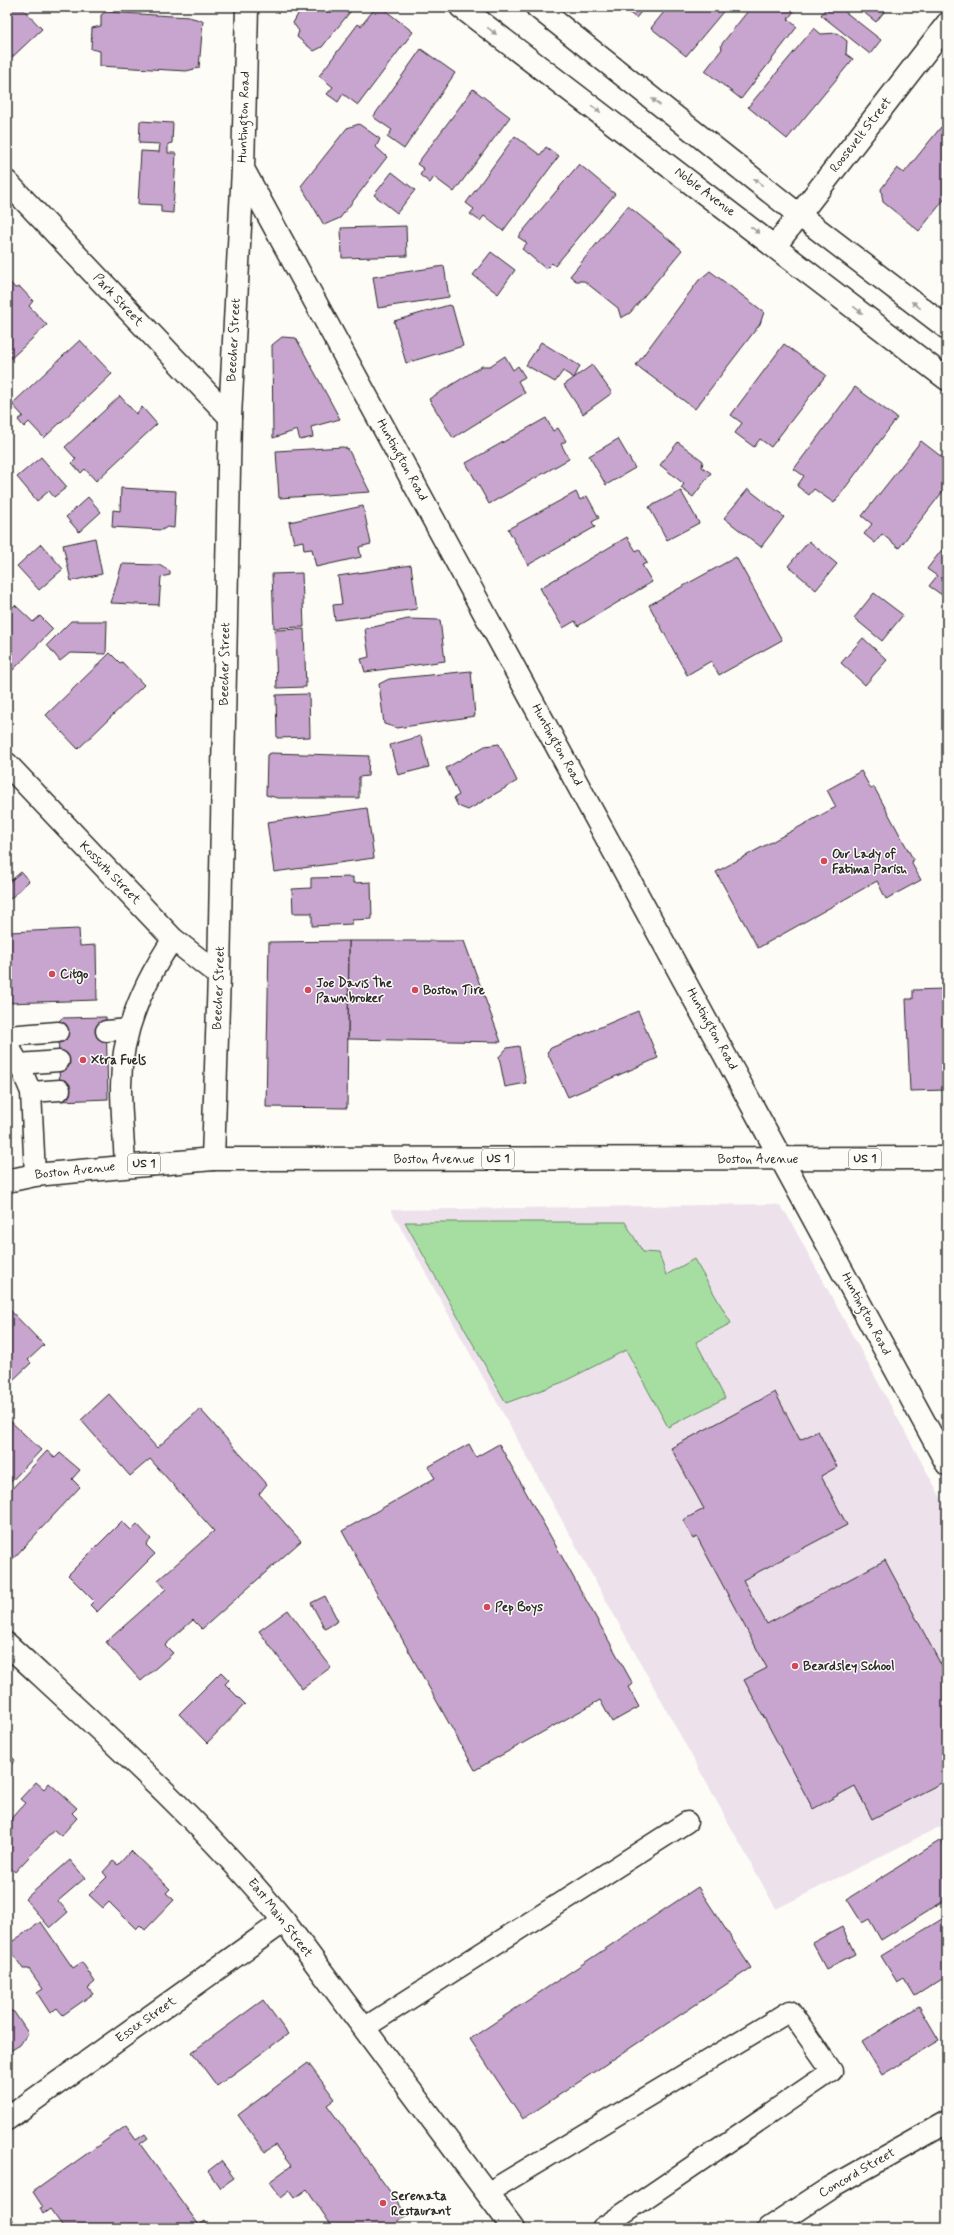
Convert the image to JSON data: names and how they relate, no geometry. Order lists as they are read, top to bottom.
{
  "streets": {
    "main road": [
      "Huntington Road",
      "Roosevelt Street",
      "Noble Avenue",
      "Park Street",
      "Beecher Street",
      "Kossuth Street",
      "Boston Avenue",
      "US 1",
      "East Main Street",
      "Essex Street",
      "Concord Street"
    ]
  },
  "crossings": [
    ["Huntington Road", "Beecher Street"],
    ["Huntington Road", "Boston Avenue"],
    ["Roosevelt Street", "Noble Avenue"],
    ["Park Street", "Beecher Street"],
    ["Beecher Street", "Kossuth Street"],
    ["Beecher Street", "Boston Avenue"],
    ["East Main Street", "Essex Street"]
  ],
  "places": [
    "Our Lady of Fatima Parish",
    "Citgo",
    "Joe Davis The Pawnbroker",
    "Boston Tire",
    "Xtra Fuels",
    "Pep Boys",
    "Beardsley School",
    "Serenata Restaurant"
  ]
}
